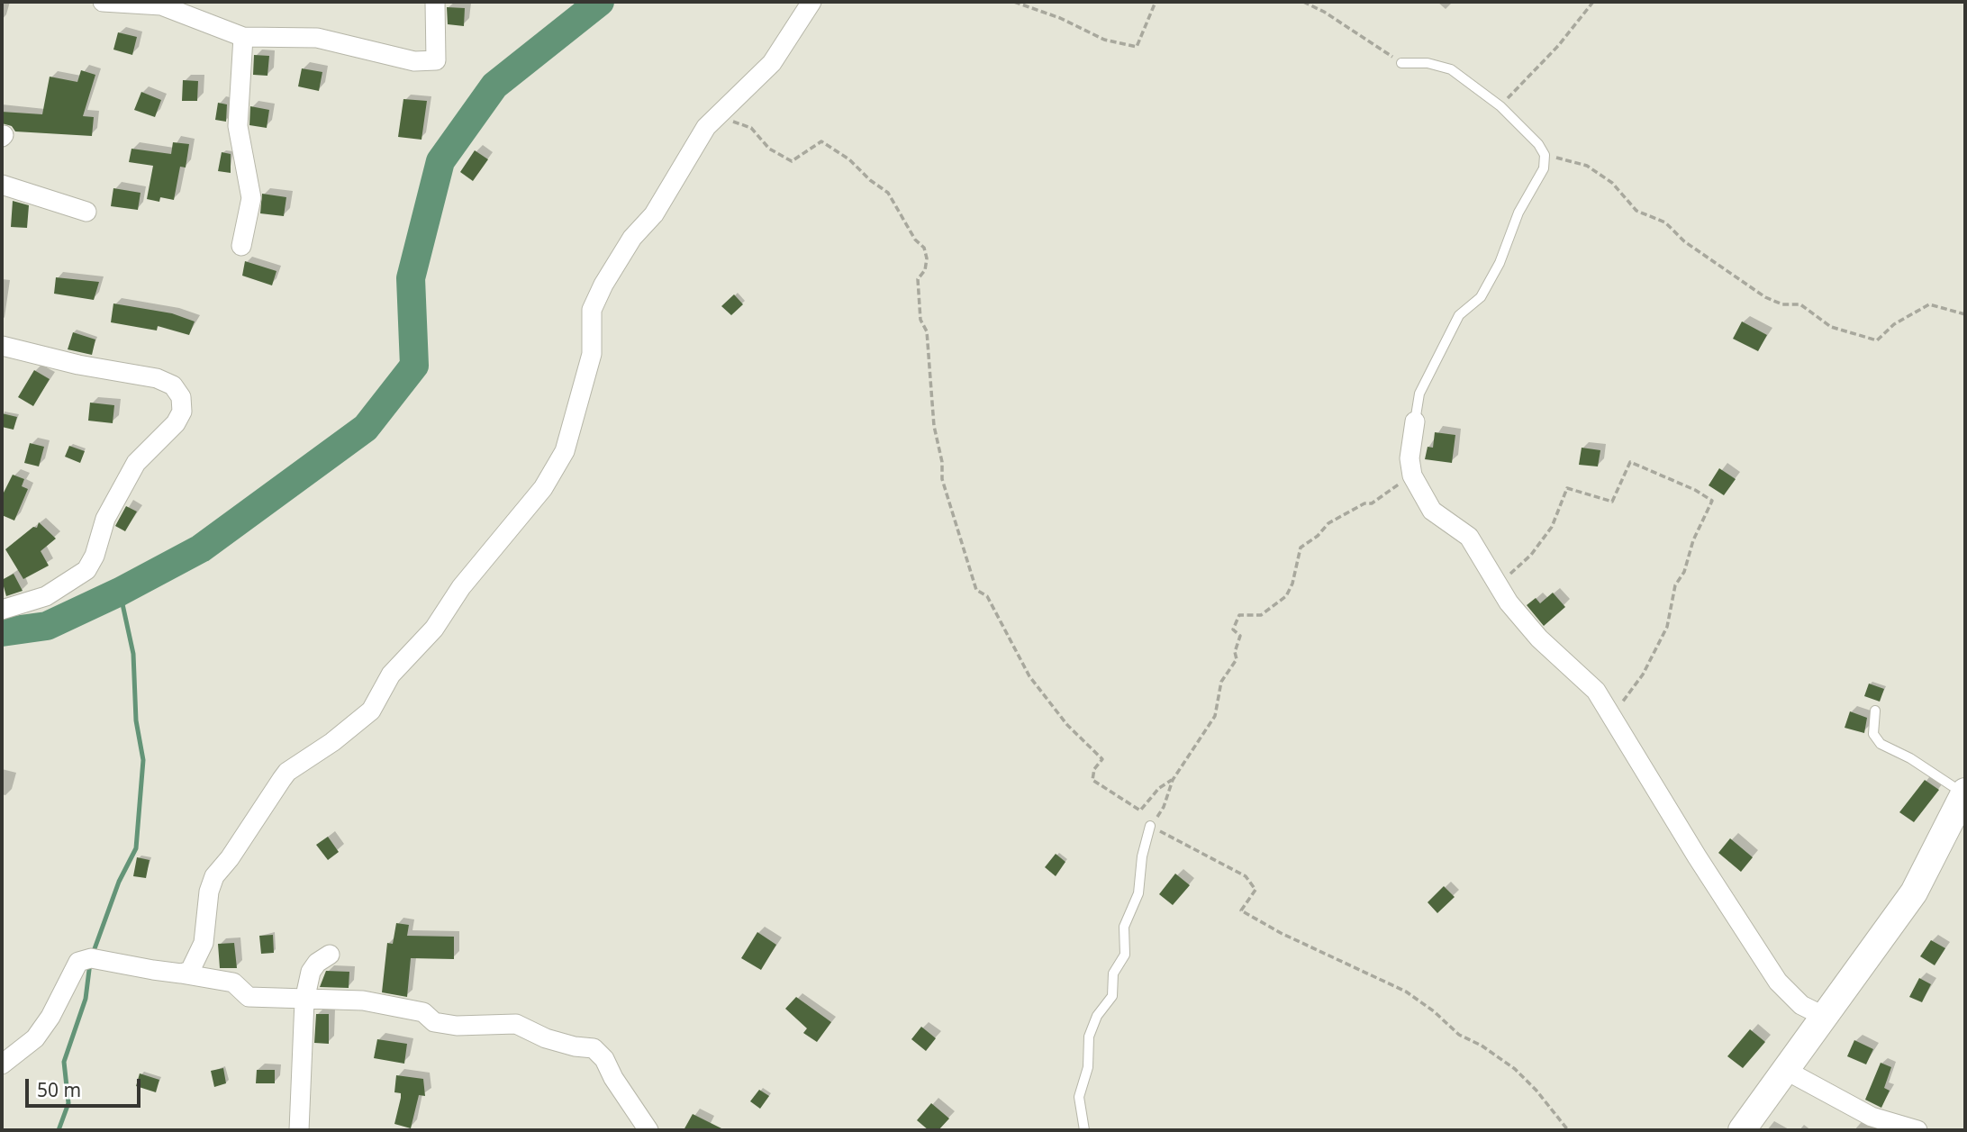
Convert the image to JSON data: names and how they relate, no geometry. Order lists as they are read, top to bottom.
{
  "scale_bar": "50 m"
}
